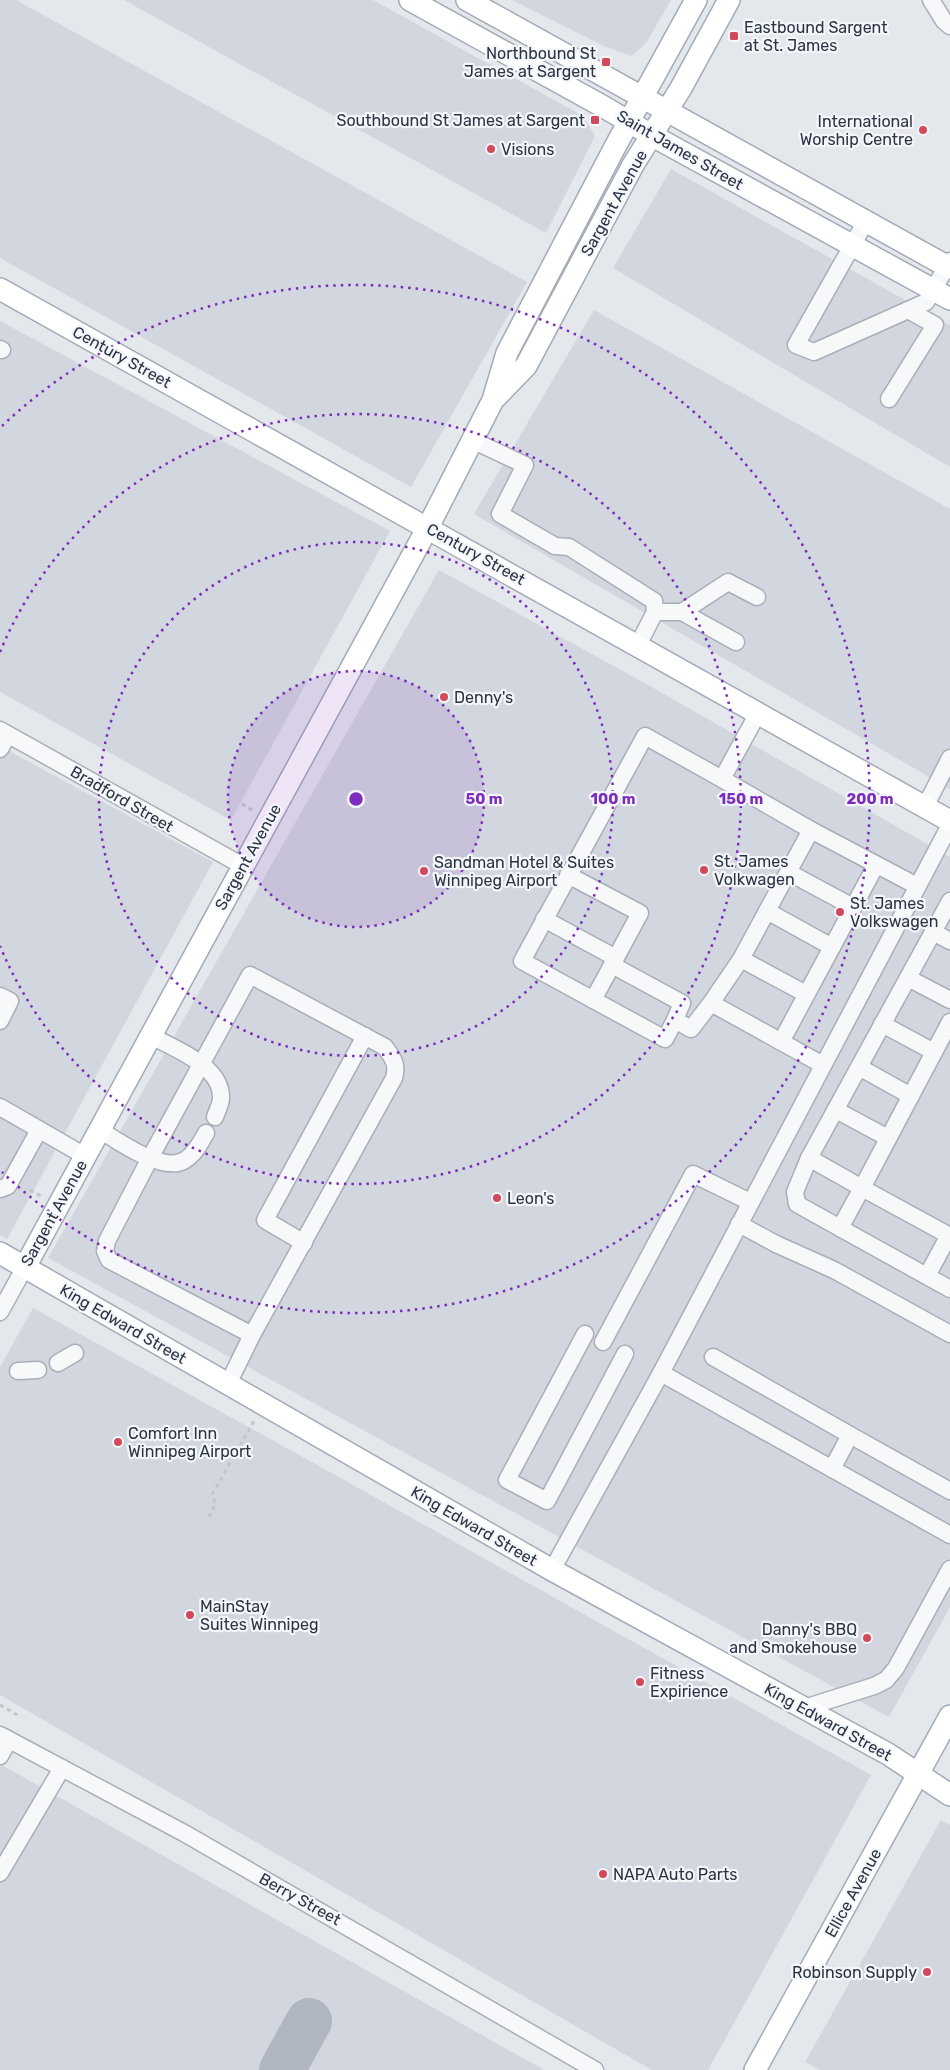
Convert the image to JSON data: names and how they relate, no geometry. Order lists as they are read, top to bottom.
{
  "streets": {
    "main road": [
      "Saint James Street",
      "Sargent Avenue",
      "Century Street",
      "King Edward Street",
      "Ellice Avenue"
    ],
    "street": ["Bradford Street", "Berry Street"]
  },
  "crossings": [
    ["Saint James Street", "Sargent Avenue"],
    ["Sargent Avenue", "Century Street"],
    ["Sargent Avenue", "Bradford Street"],
    ["Sargent Avenue", "King Edward Street"],
    ["King Edward Street", "Ellice Avenue"]
  ],
  "places": {
    "transit": ["Eastbound Sargent at St. James", "Northbound St James at Sargent", "Southbound St James at Sargent"],
    "other": [
      "International Worship Centre",
      "Visions",
      "Denny's",
      "St. James Volkwagen",
      "Sandman Hotel & Suites Winnipeg Airport",
      "St. James Volkswagen",
      "Leon's",
      "Comfort Inn Winnipeg Airport",
      "MainStay Suites Winnipeg",
      "Danny's BBQ and Smokehouse",
      "Fitness Expirience",
      "NAPA Auto Parts",
      "Robinson Supply"
    ]
  },
  "rings": [
    "50 m",
    "100 m",
    "150 m",
    "200 m"
  ]
}
